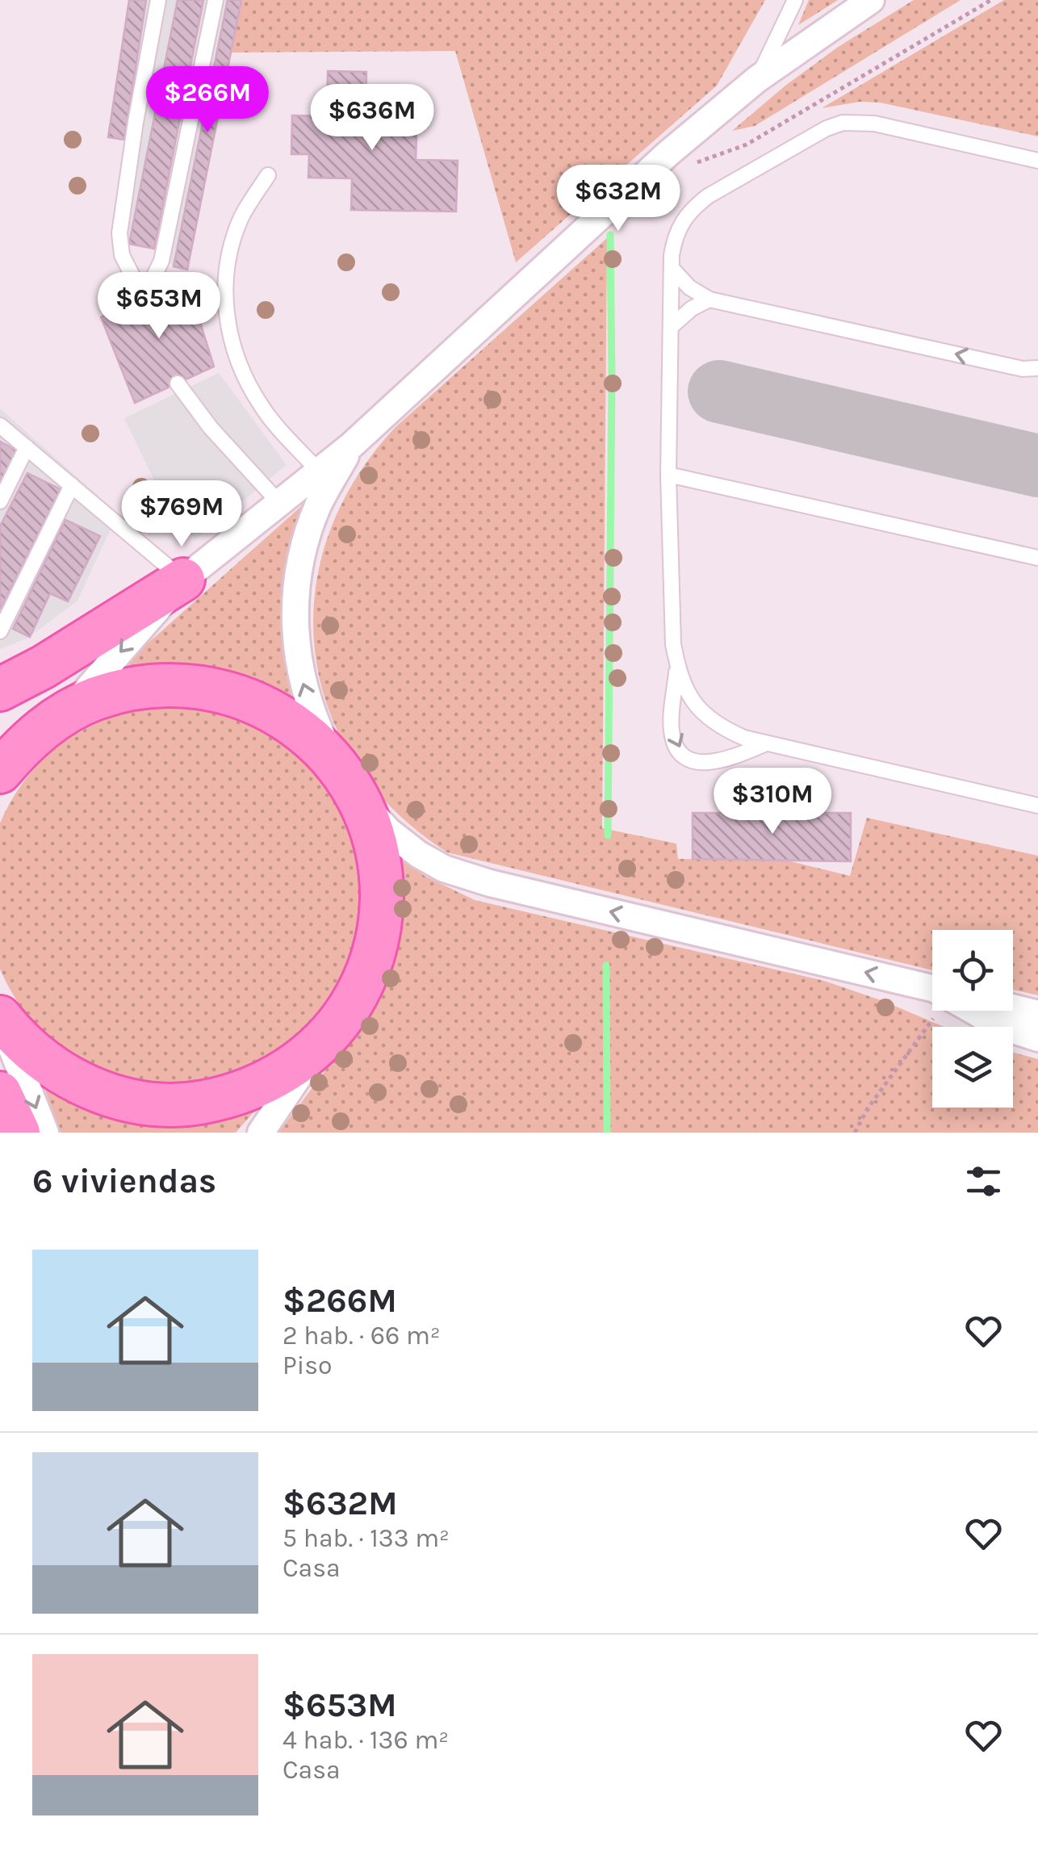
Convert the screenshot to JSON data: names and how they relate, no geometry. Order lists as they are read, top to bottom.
{
  "page": {
    "price": [
      "$266M",
      "$636M",
      "$632M",
      "$653M",
      "$769M",
      "$310M"
    ],
    "heading": "6 viviendas",
    "list": [
      {
        "name": "$266M",
        "note": "2 hab. · 66 m² · Piso"
      },
      {
        "name": "$632M",
        "note": "5 hab. · 133 m² · Casa"
      },
      {
        "name": "$653M",
        "note": "4 hab. · 136 m² · Casa"
      }
    ]
  }
}
